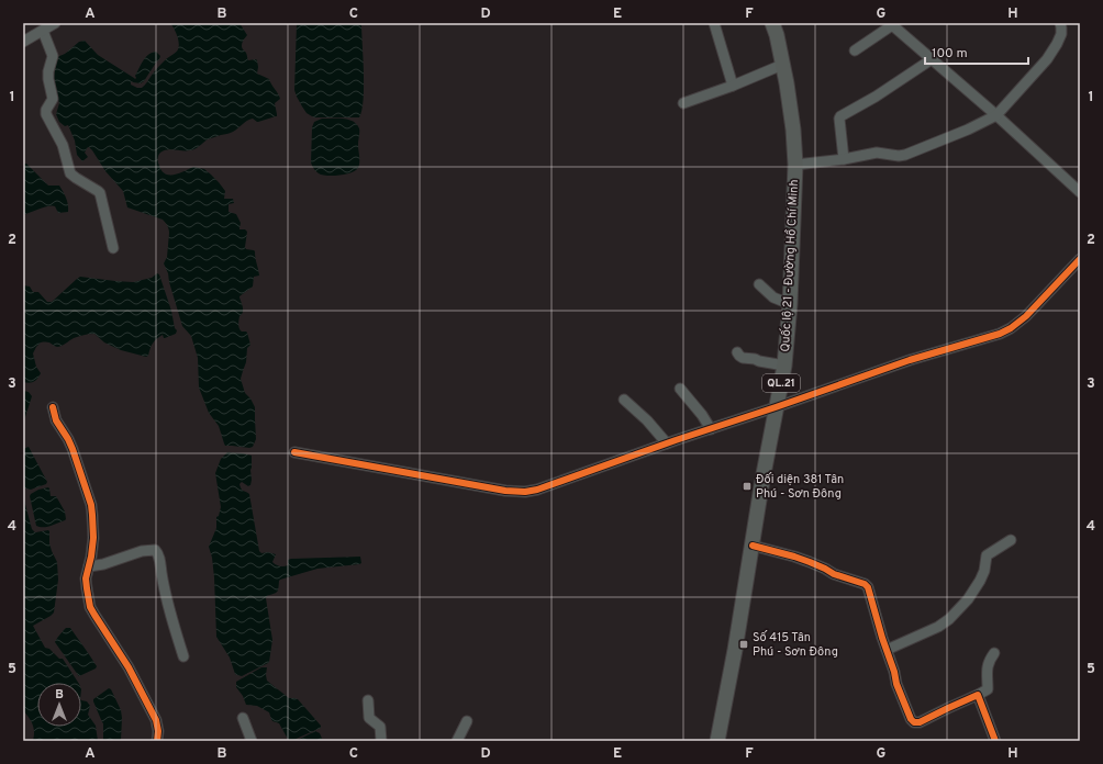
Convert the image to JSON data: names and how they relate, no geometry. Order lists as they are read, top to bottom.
{
  "streets": {
    "highway": ["Quốc lộ 21 - Đường Hồ Chí Minh", "QL.21"]
  },
  "places": {
    "transit": ["Đối diện 381 Tân Phú - Sơn Đông", "Số 415 Tân Phú - Sơn Đông"]
  },
  "scale_bar": "100 m",
  "north": "top",
  "grid": {
    "columns": [
      "A",
      "B",
      "C",
      "D",
      "E",
      "F",
      "G",
      "H"
    ],
    "rows": [
      "1",
      "2",
      "3",
      "4",
      "5"
    ]
  }
}
